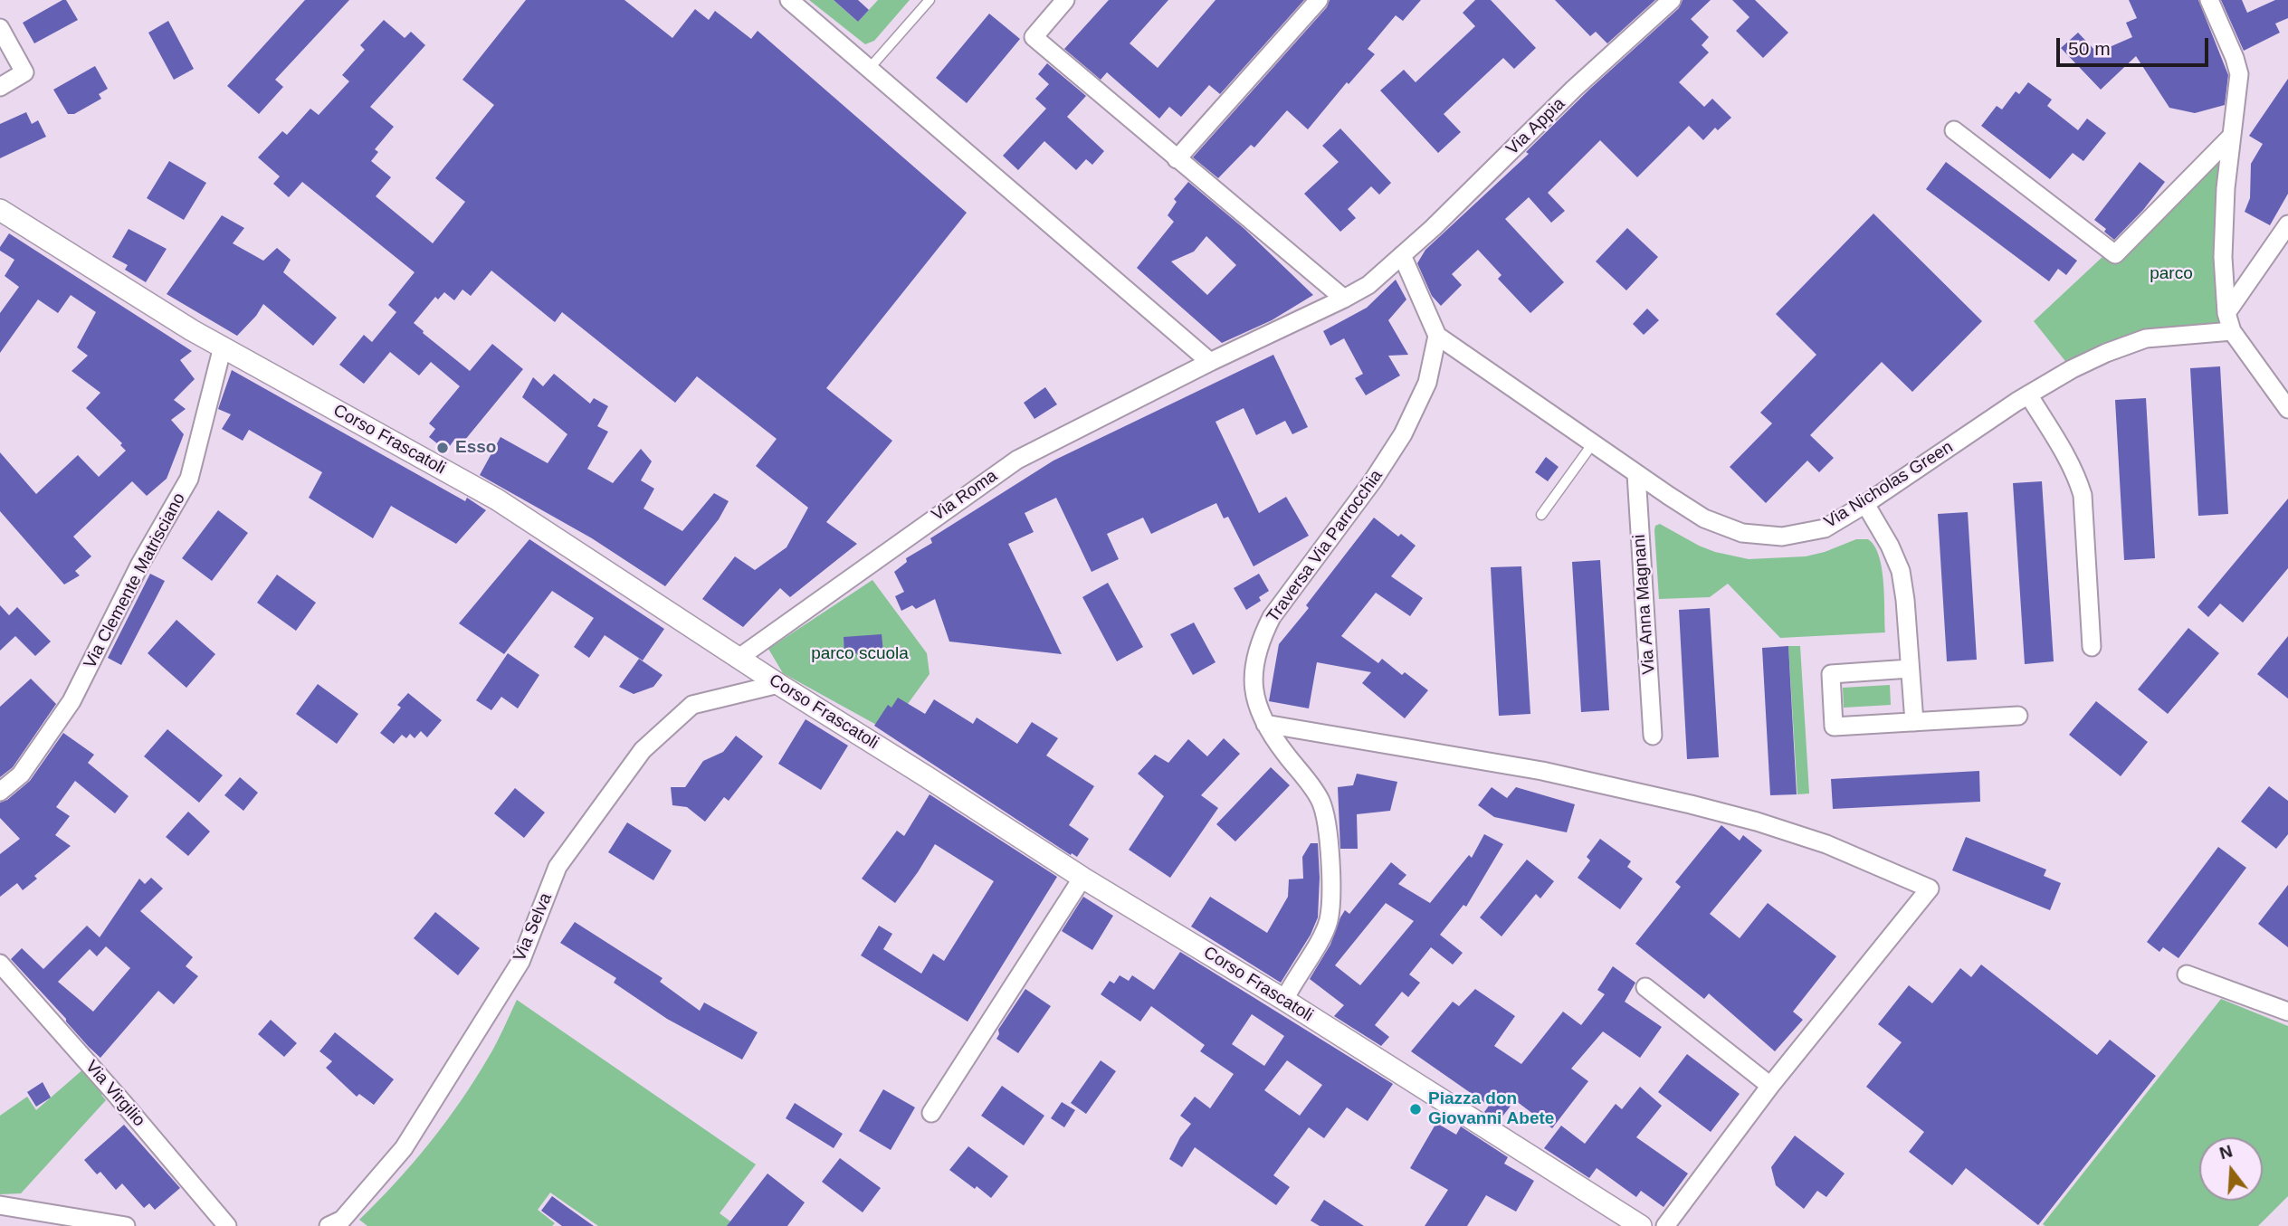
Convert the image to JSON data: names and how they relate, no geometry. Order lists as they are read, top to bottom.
{
  "streets": {
    "street": [
      "Via Appia",
      "Corso Frascatoli",
      "Via Nicholas Green",
      "Via Roma",
      "Traversa Via Parrocchia",
      "Via Clemente Matrisciano",
      "Via Anna Magnani",
      "Via Selva",
      "Via Virgilio"
    ]
  },
  "crossings": [
    ["Via Appia", "Via Roma"],
    ["Corso Frascatoli", "Via Roma"],
    ["Corso Frascatoli", "Traversa Via Parrocchia"],
    ["Corso Frascatoli", "Via Clemente Matrisciano"],
    ["Corso Frascatoli", "Via Selva"],
    ["Via Nicholas Green", "Traversa Via Parrocchia"],
    ["Via Nicholas Green", "Via Anna Magnani"]
  ],
  "parks": ["parco", "parco scuola"],
  "places": ["Esso", "Piazza don Giovanni Abete"],
  "scale_bar": "50 m",
  "north": "top"
}
